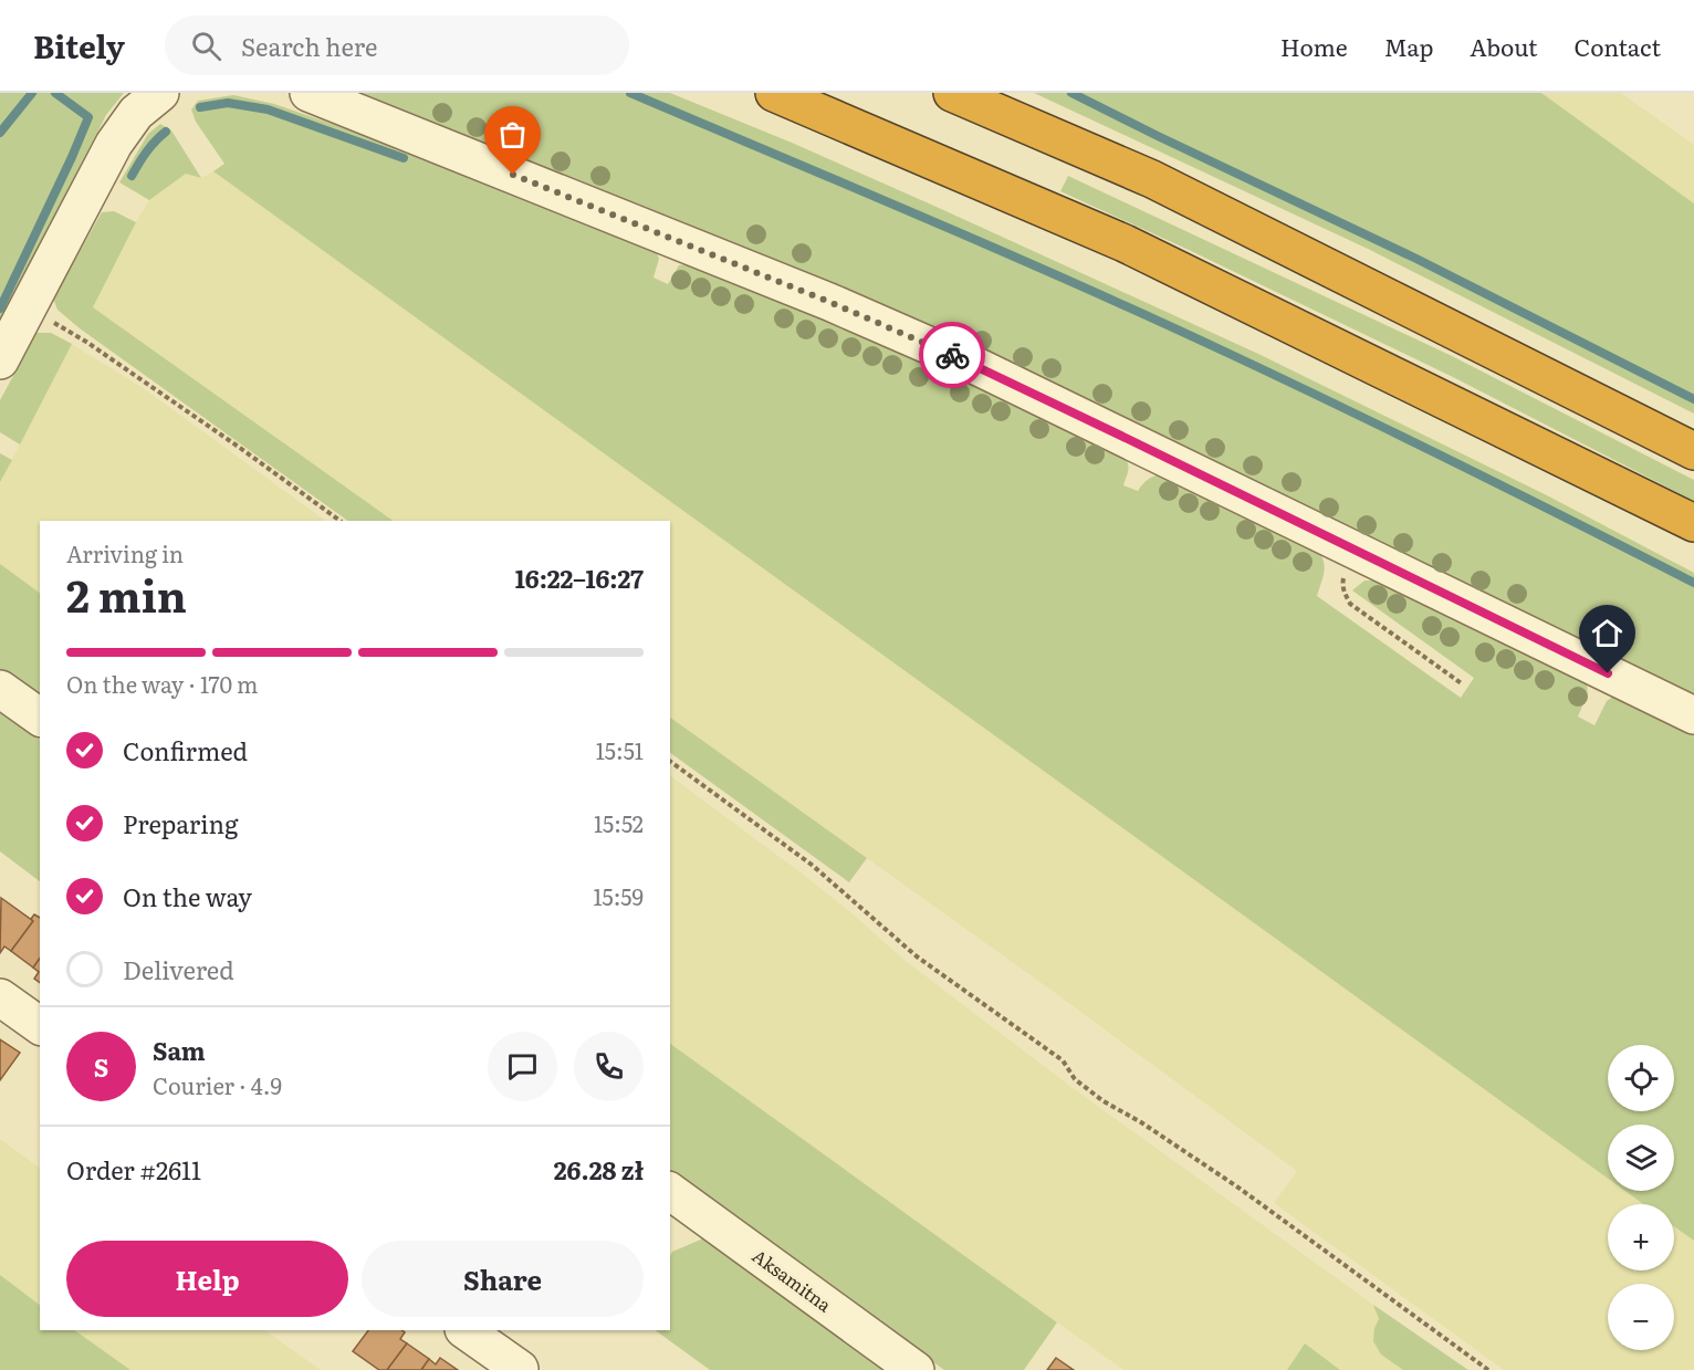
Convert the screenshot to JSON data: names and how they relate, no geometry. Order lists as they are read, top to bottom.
{
  "streets": {
    "street": ["Aksamitna"]
  },
  "page": {
    "header": "Bitely",
    "search": "Search here",
    "nav": [
      "Home",
      "Map",
      "About",
      "Contact"
    ],
    "heading": ["2 min", "Arriving in", "16:22–16:27"],
    "panel": [
      "Sam",
      "Courier · 4.9",
      "Order #2611",
      "26.28 zł"
    ],
    "bar": "On the way · 170 m",
    "list": [
      ["Confirmed", "15:51"],
      ["Preparing", "15:52"],
      ["On the way", "15:59"],
      "Delivered"
    ],
    "round": "S",
    "map_buttons": ["+", "−"],
    "buttons": ["Help", "Share"]
  }
}
